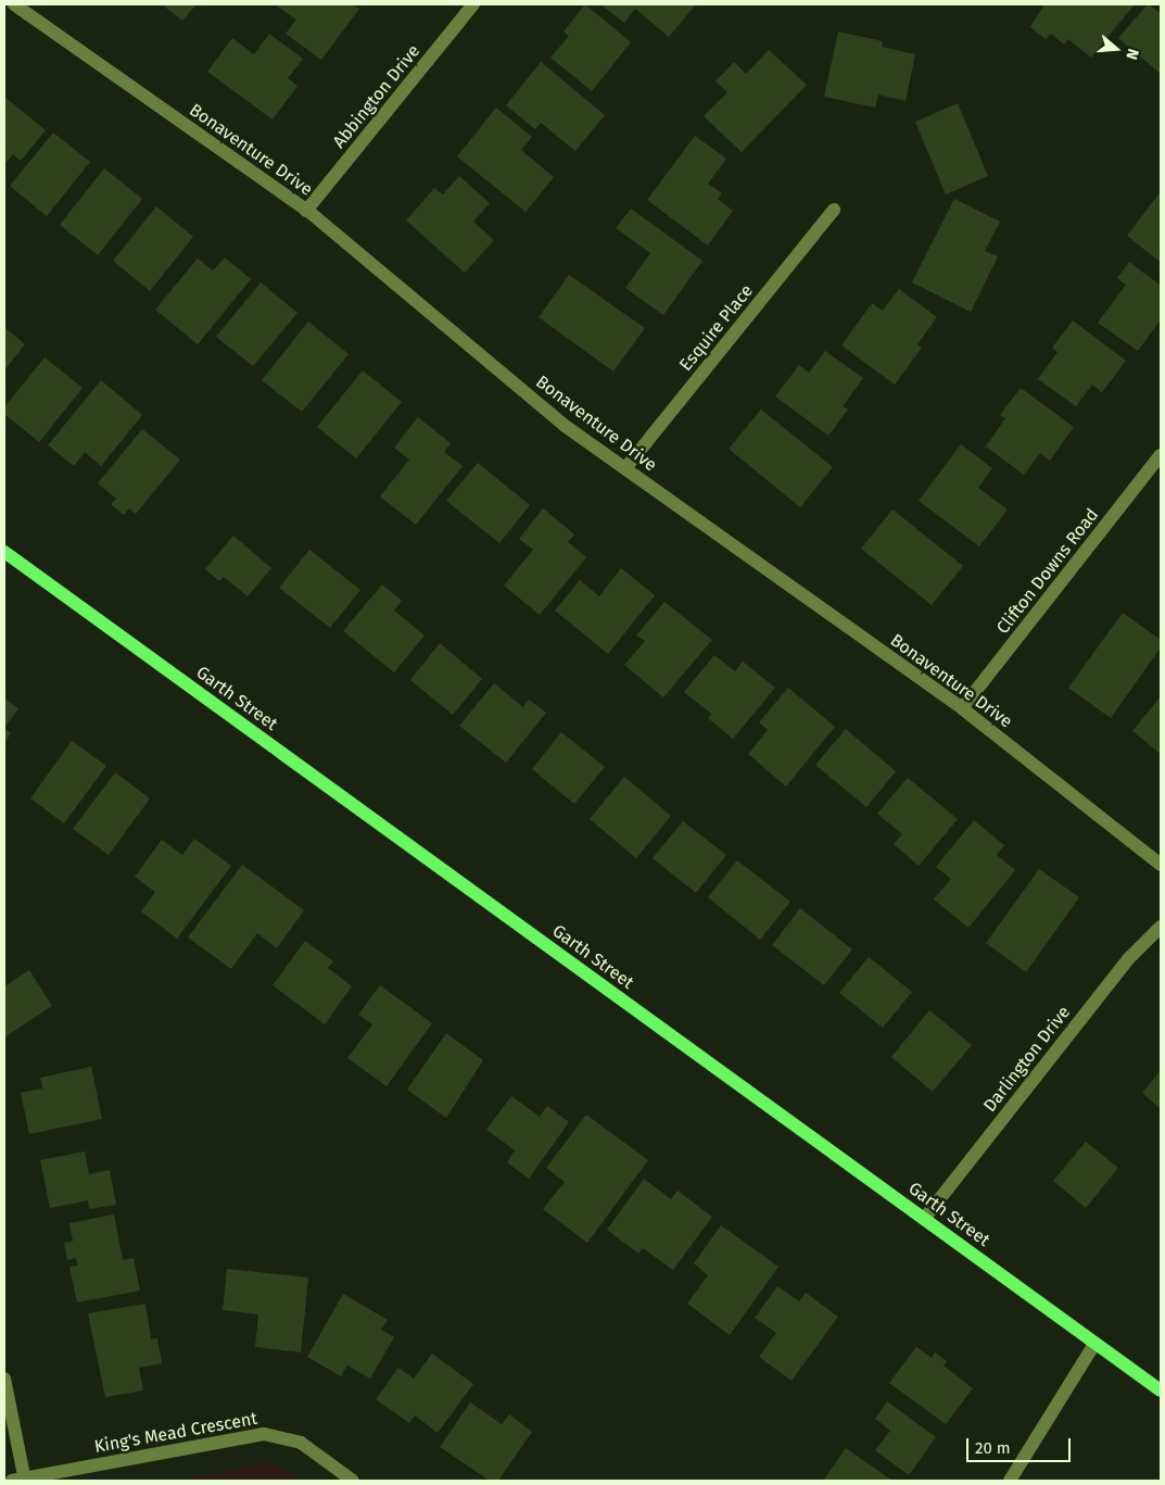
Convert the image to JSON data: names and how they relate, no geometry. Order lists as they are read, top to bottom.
{
  "streets": {
    "main road": ["Garth Street"],
    "street": [
      "Abbington Drive",
      "Bonaventure Drive",
      "Esquire Place",
      "Clifton Downs Road",
      "Darlington Drive",
      "King's Mead Crescent"
    ]
  },
  "crossings": [
    ["Abbington Drive", "Bonaventure Drive"],
    ["Bonaventure Drive", "Esquire Place"],
    ["Bonaventure Drive", "Clifton Downs Road"],
    ["Garth Street", "Darlington Drive"]
  ],
  "scale_bar": "20 m",
  "north": "right"
}
